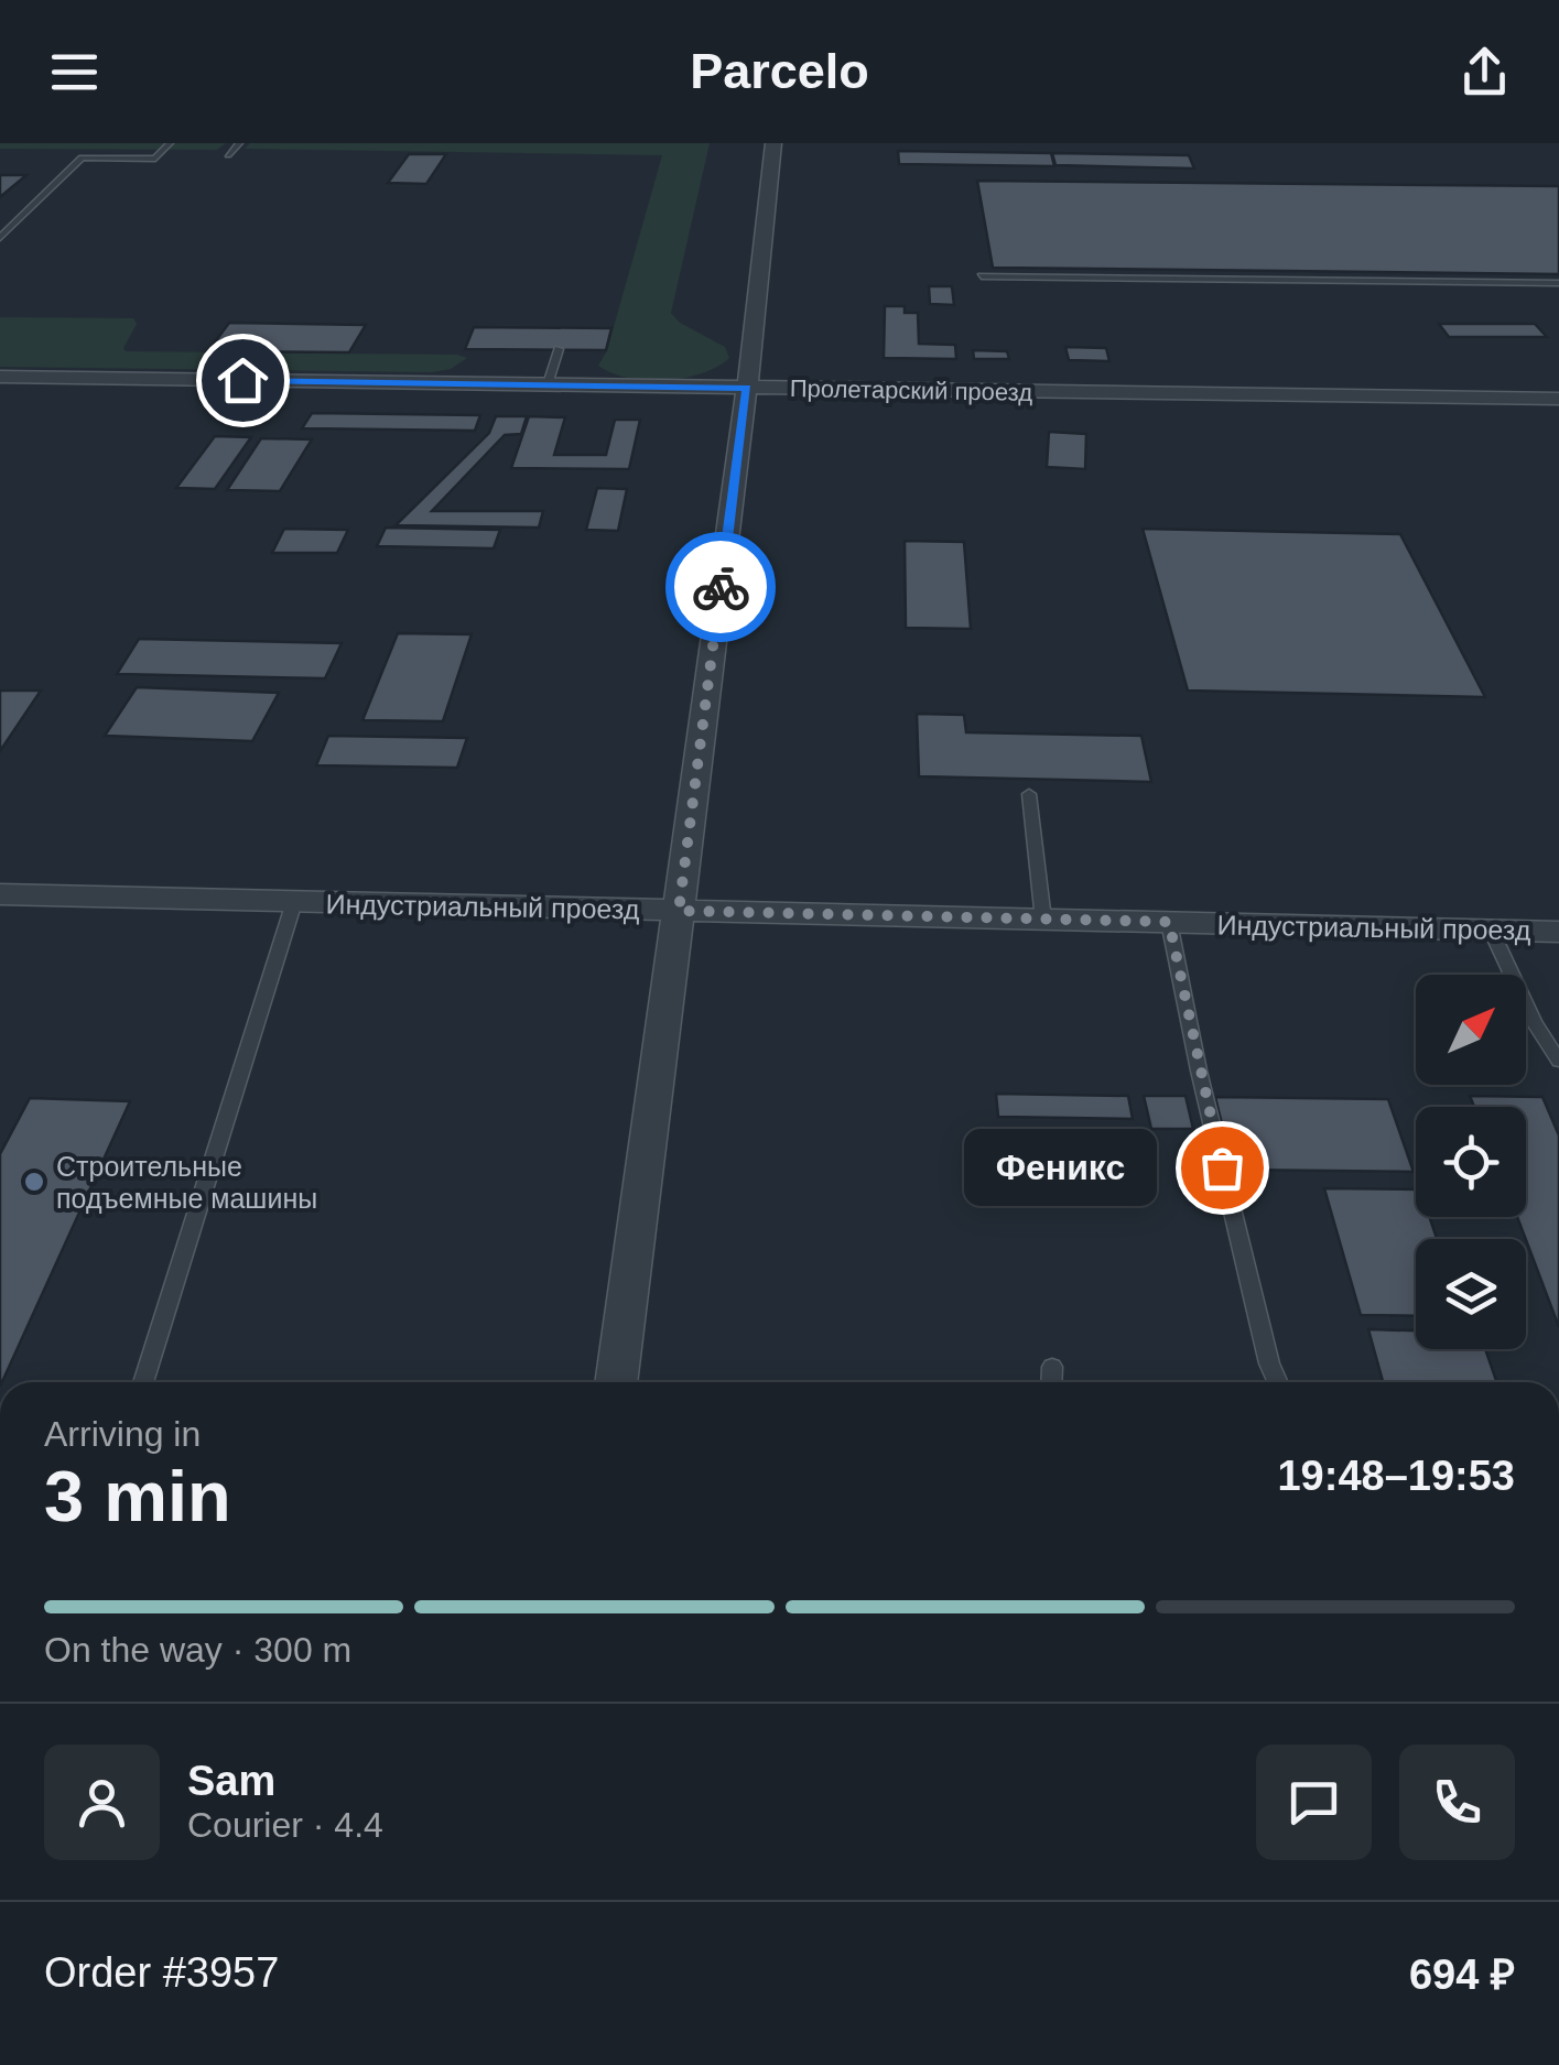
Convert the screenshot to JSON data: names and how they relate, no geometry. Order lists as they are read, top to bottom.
{
  "streets": {
    "street": ["Пролетарский проезд", "Индустриальный проезд"]
  },
  "places": ["Феникс", "Строительные подъемные машины"],
  "north": "top right",
  "page": {
    "header": "Parcelo",
    "bubble": "Феникс",
    "heading": ["3 min", "Arriving in", "19:48–19:53"],
    "panel": [
      "Sam",
      "Courier · 4.4",
      "Order #3957",
      "694 ₽"
    ],
    "bar": "On the way · 300 m"
  }
}
